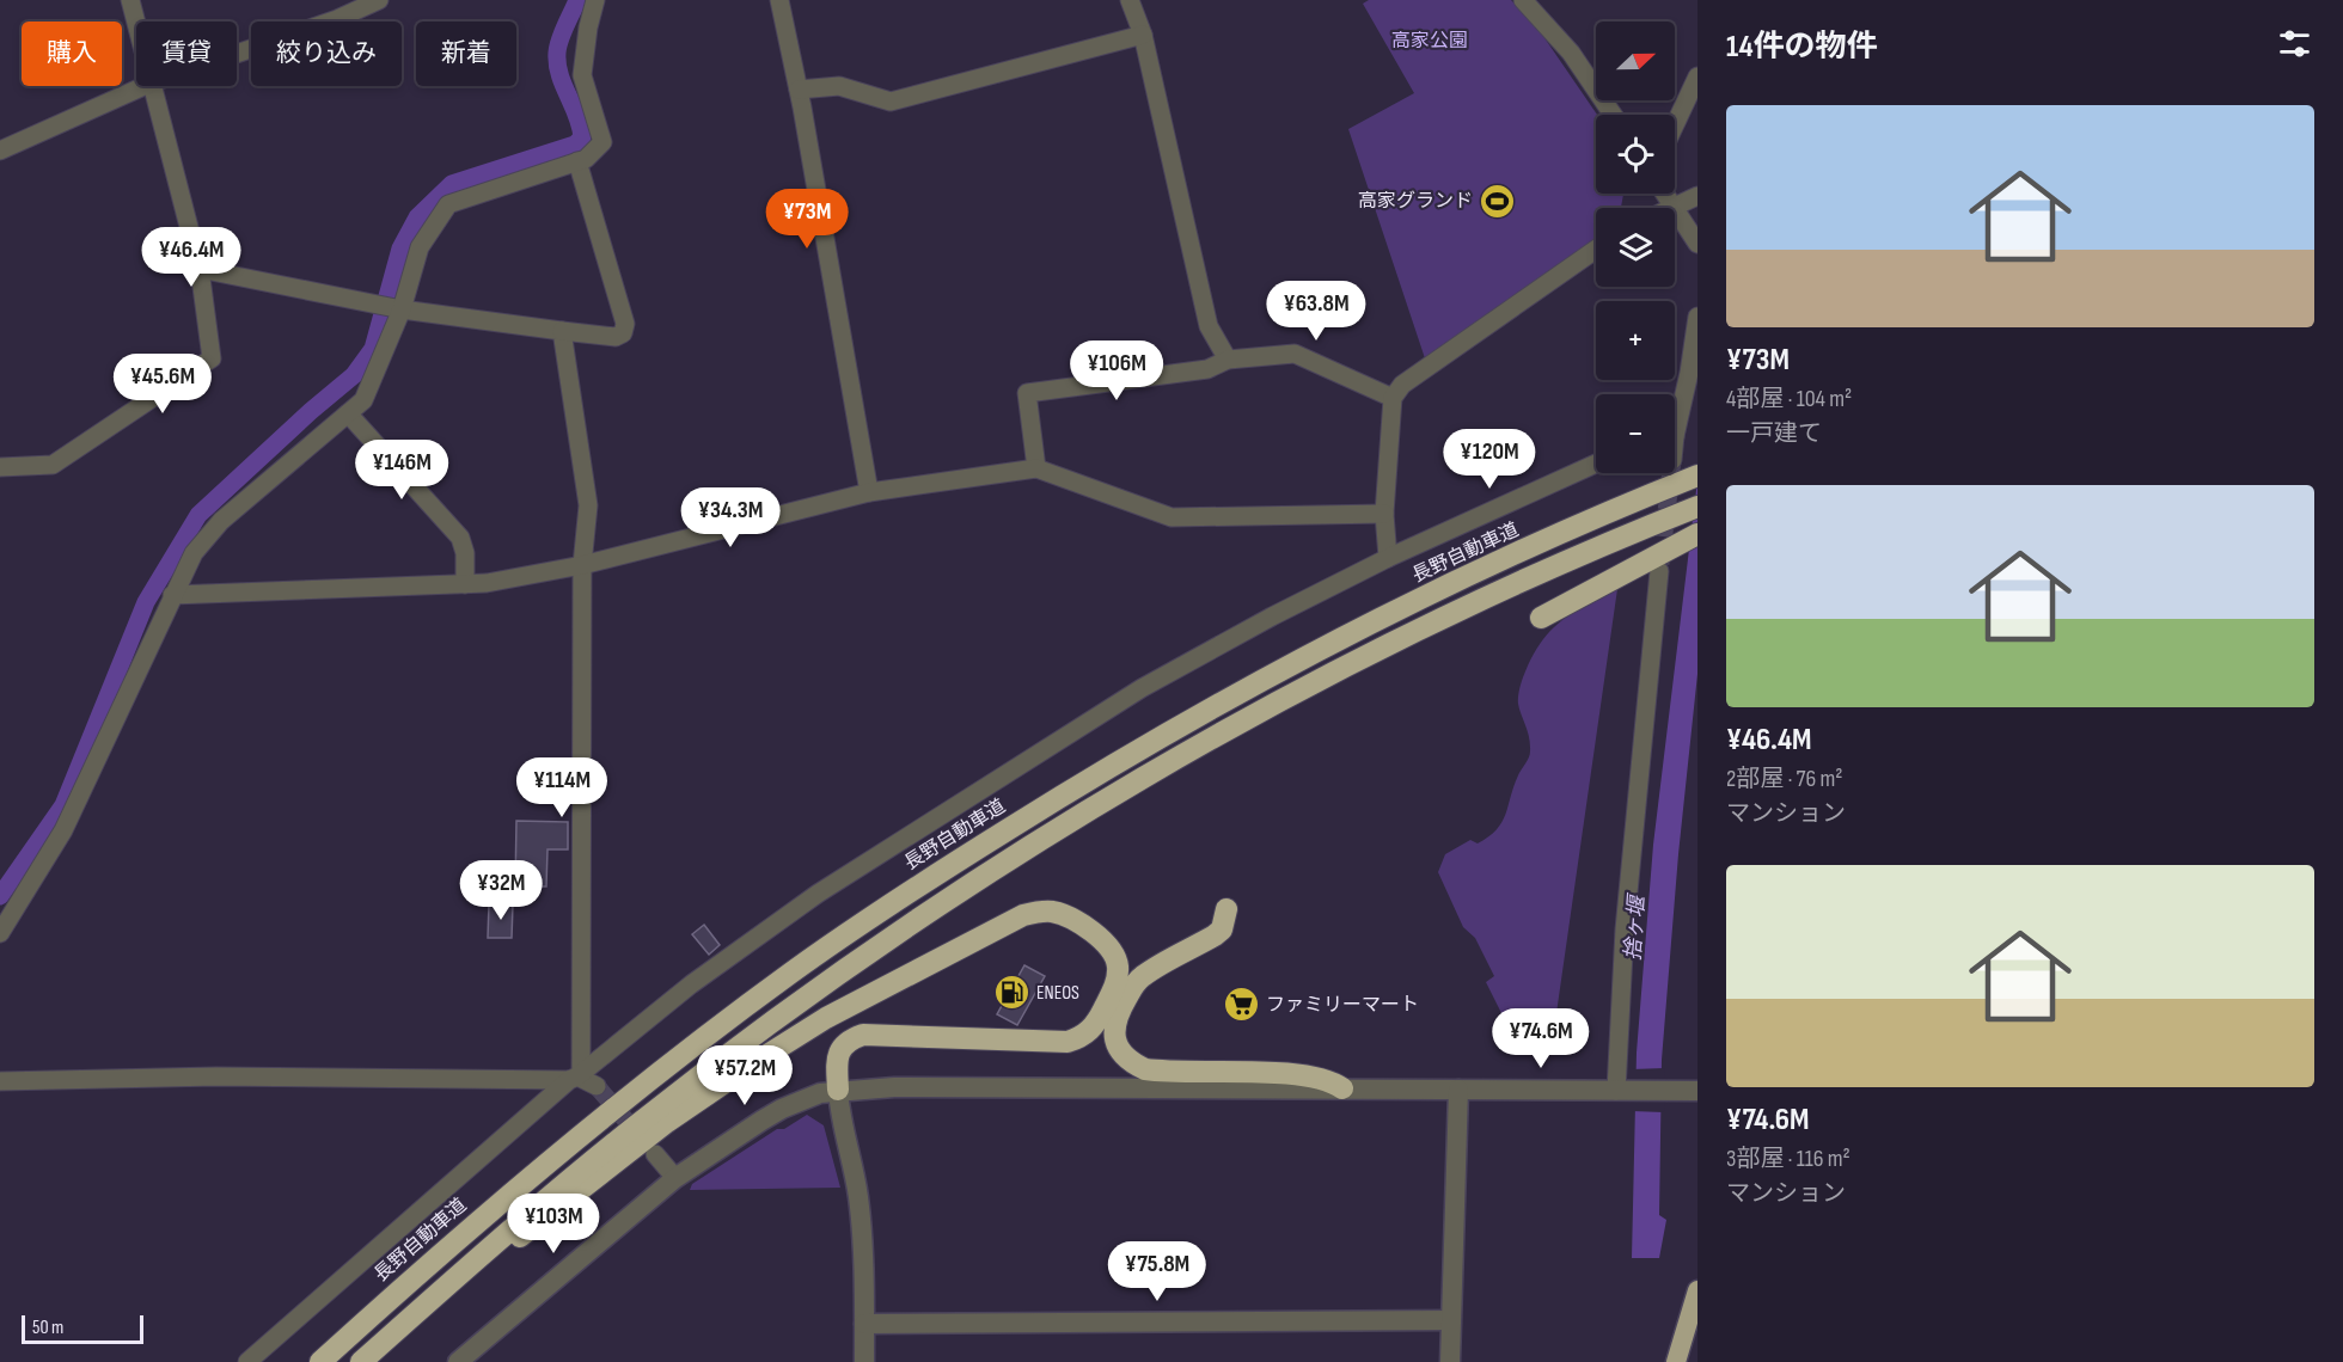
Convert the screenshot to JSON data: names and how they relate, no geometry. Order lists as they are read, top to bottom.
{
  "streets": {
    "highway": ["長野自動車道"]
  },
  "water": ["捨ヶ堰"],
  "parks": ["高家公園"],
  "places": {
    "sports": ["高家グランド"],
    "fuel station": ["ENEOS"],
    "supermarket": ["ファミリーマート"]
  },
  "scale_bar": "50 m",
  "north": "right",
  "page": {
    "heading": "14件の物件",
    "map_buttons": ["+", "−"],
    "chip": [
      "購入",
      "賃貸",
      "絞り込み",
      "新着"
    ],
    "list": [
      {
        "name": "¥73M",
        "note": "4部屋 · 104 m² · 一戸建て"
      },
      {
        "name": "¥46.4M",
        "note": "2部屋 · 76 m² · マンション"
      },
      {
        "name": "¥74.6M",
        "note": "3部屋 · 116 m² · マンション"
      }
    ],
    "price": [
      "¥73M",
      "¥46.4M",
      "¥63.8M",
      "¥106M",
      "¥45.6M",
      "¥120M",
      "¥146M",
      "¥34.3M",
      "¥114M",
      "¥32M",
      "¥74.6M",
      "¥57.2M",
      "¥103M",
      "¥75.8M"
    ],
    "scale": "50 m"
  }
}
